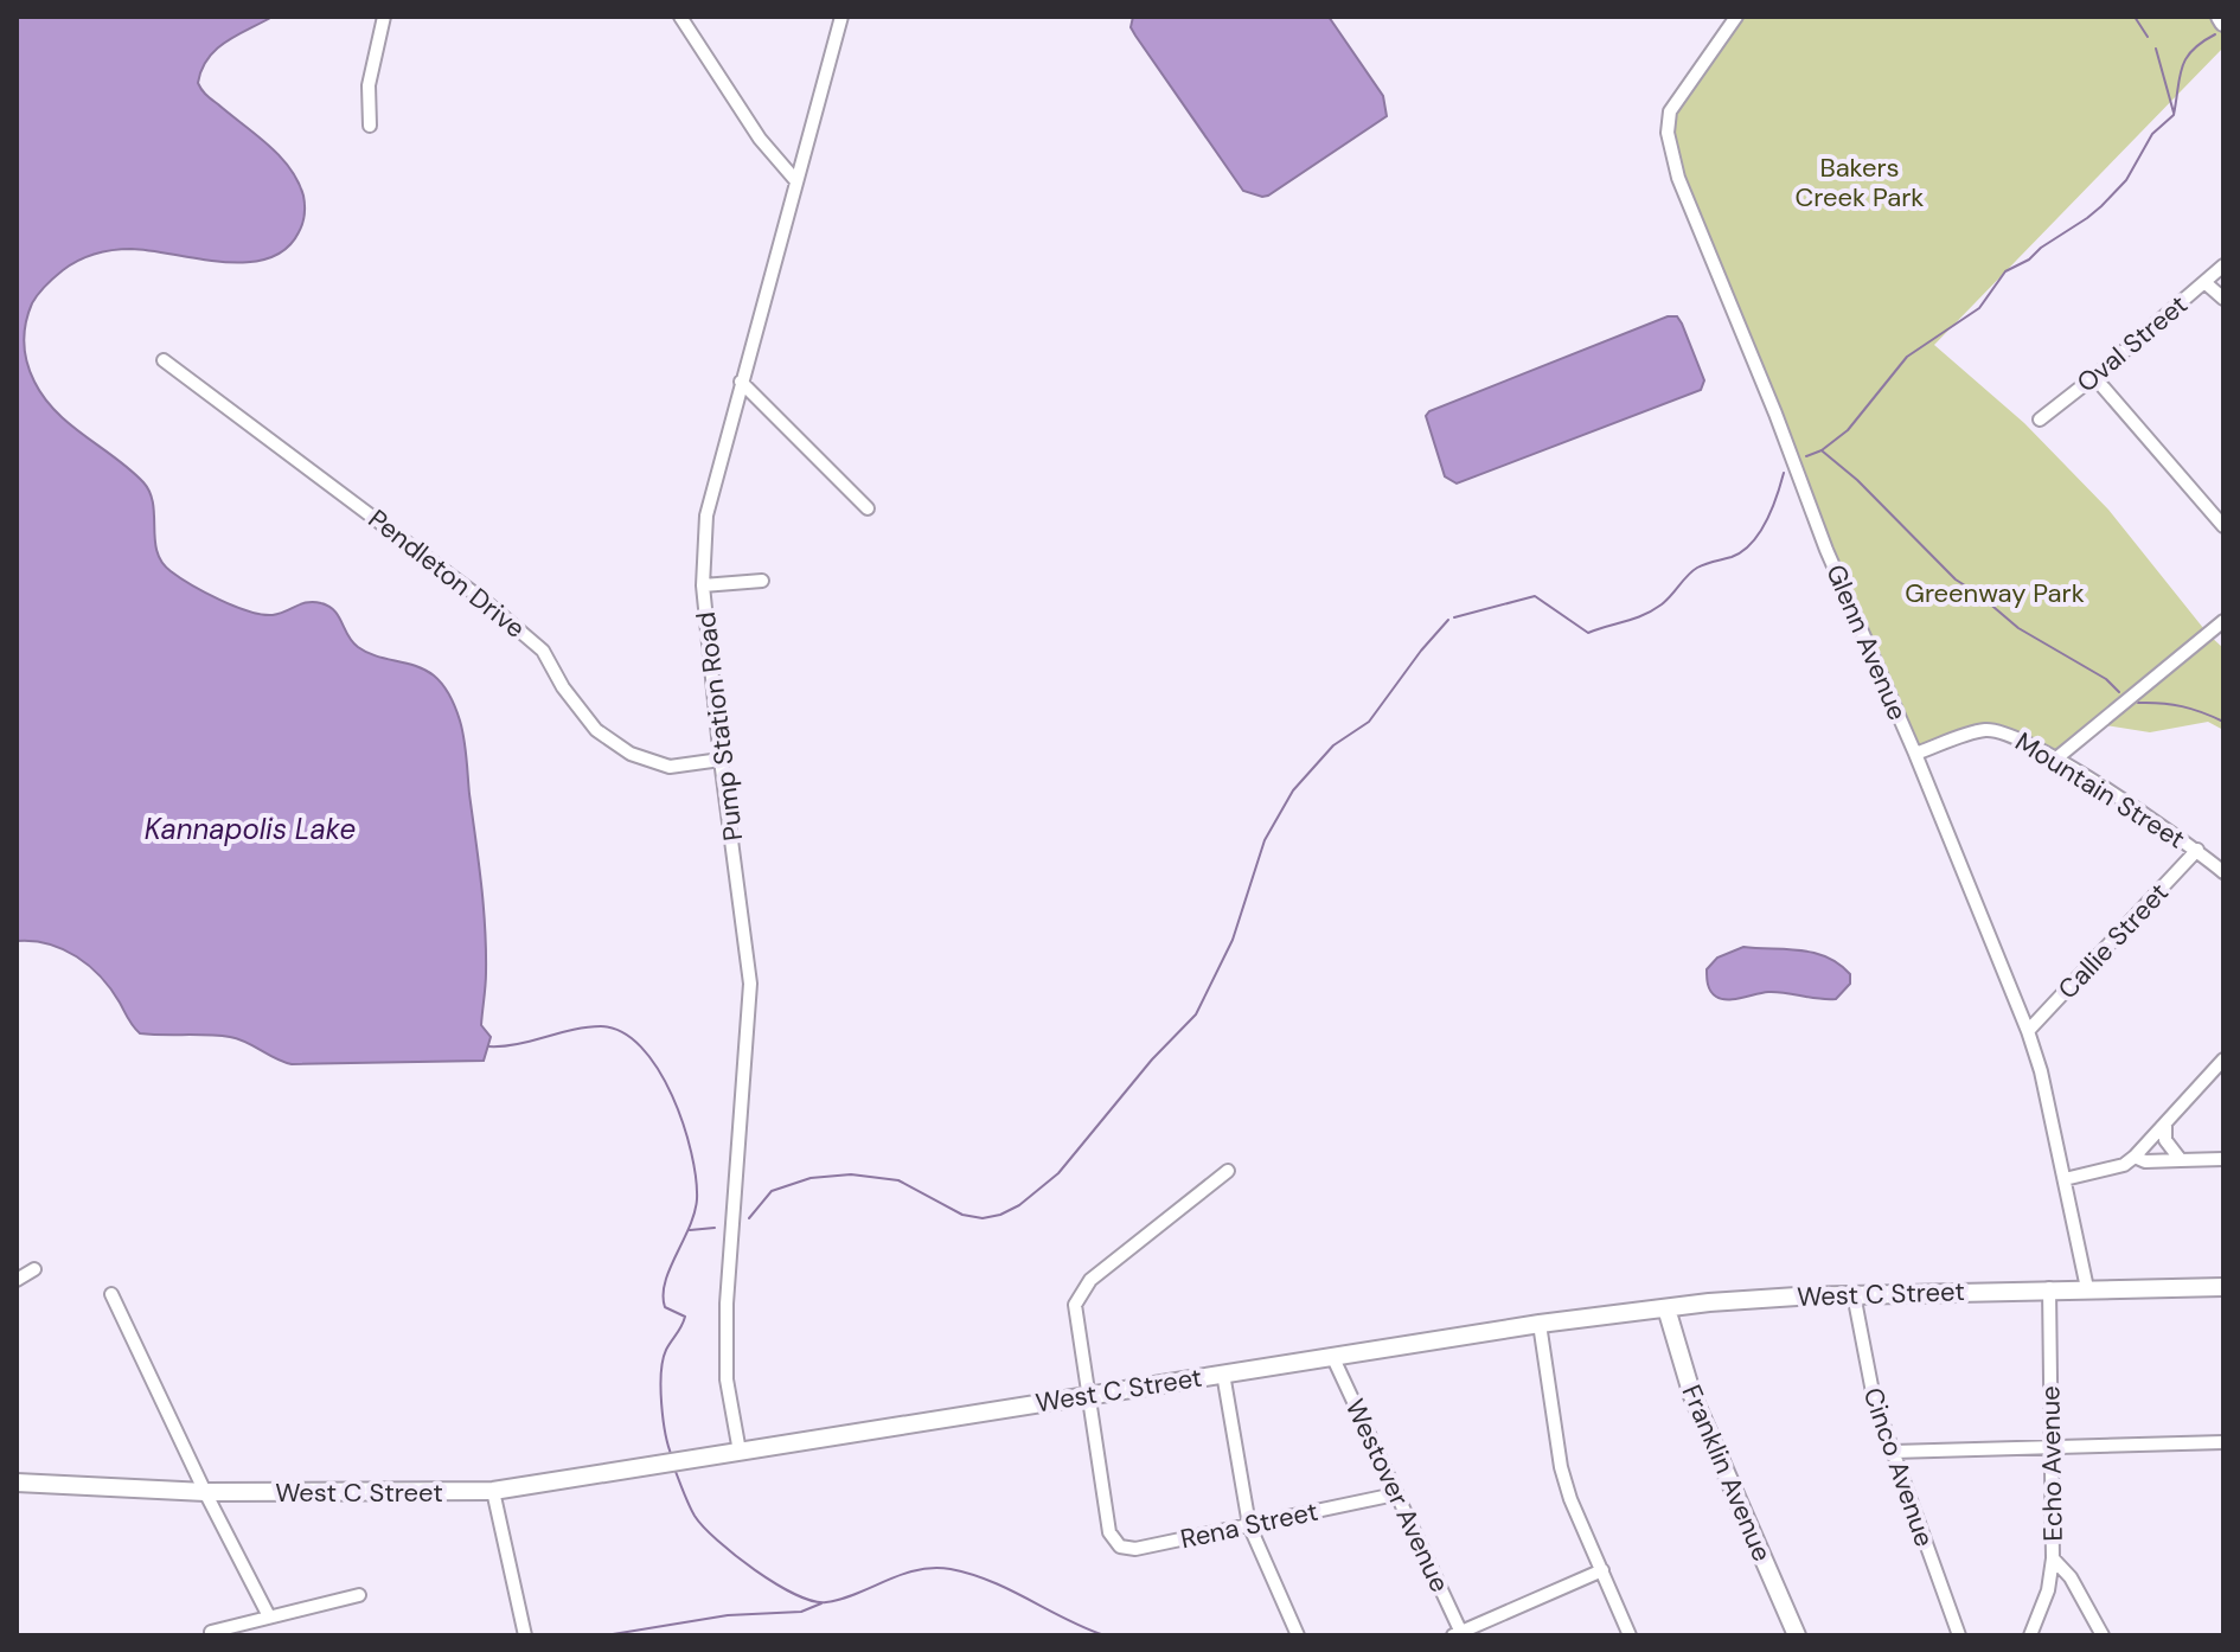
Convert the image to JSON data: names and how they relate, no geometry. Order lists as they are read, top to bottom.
{
  "streets": {
    "main road": ["West C Street", "Franklin Avenue"],
    "street": [
      "Oval Street",
      "Pendleton Drive",
      "Glenn Avenue",
      "Pump Station Road",
      "Mountain Street",
      "Callie Street",
      "Echo Avenue",
      "Cinco Avenue",
      "Westover Avenue",
      "Rena Street"
    ]
  },
  "crossings": [
    ["Pendleton Drive", "Pump Station Road"],
    ["Glenn Avenue", "Mountain Street"],
    ["Glenn Avenue", "Callie Street"],
    ["Glenn Avenue", "West C Street"],
    ["Pump Station Road", "West C Street"],
    ["Mountain Street", "Callie Street"],
    ["West C Street", "Echo Avenue"],
    ["West C Street", "Cinco Avenue"],
    ["West C Street", "Franklin Avenue"],
    ["West C Street", "Westover Avenue"],
    ["West C Street", "Rena Street"],
    ["Westover Avenue", "Rena Street"]
  ],
  "water": ["Kannapolis Lake"],
  "parks": ["Bakers Creek Park", "Greenway Park"]
}
